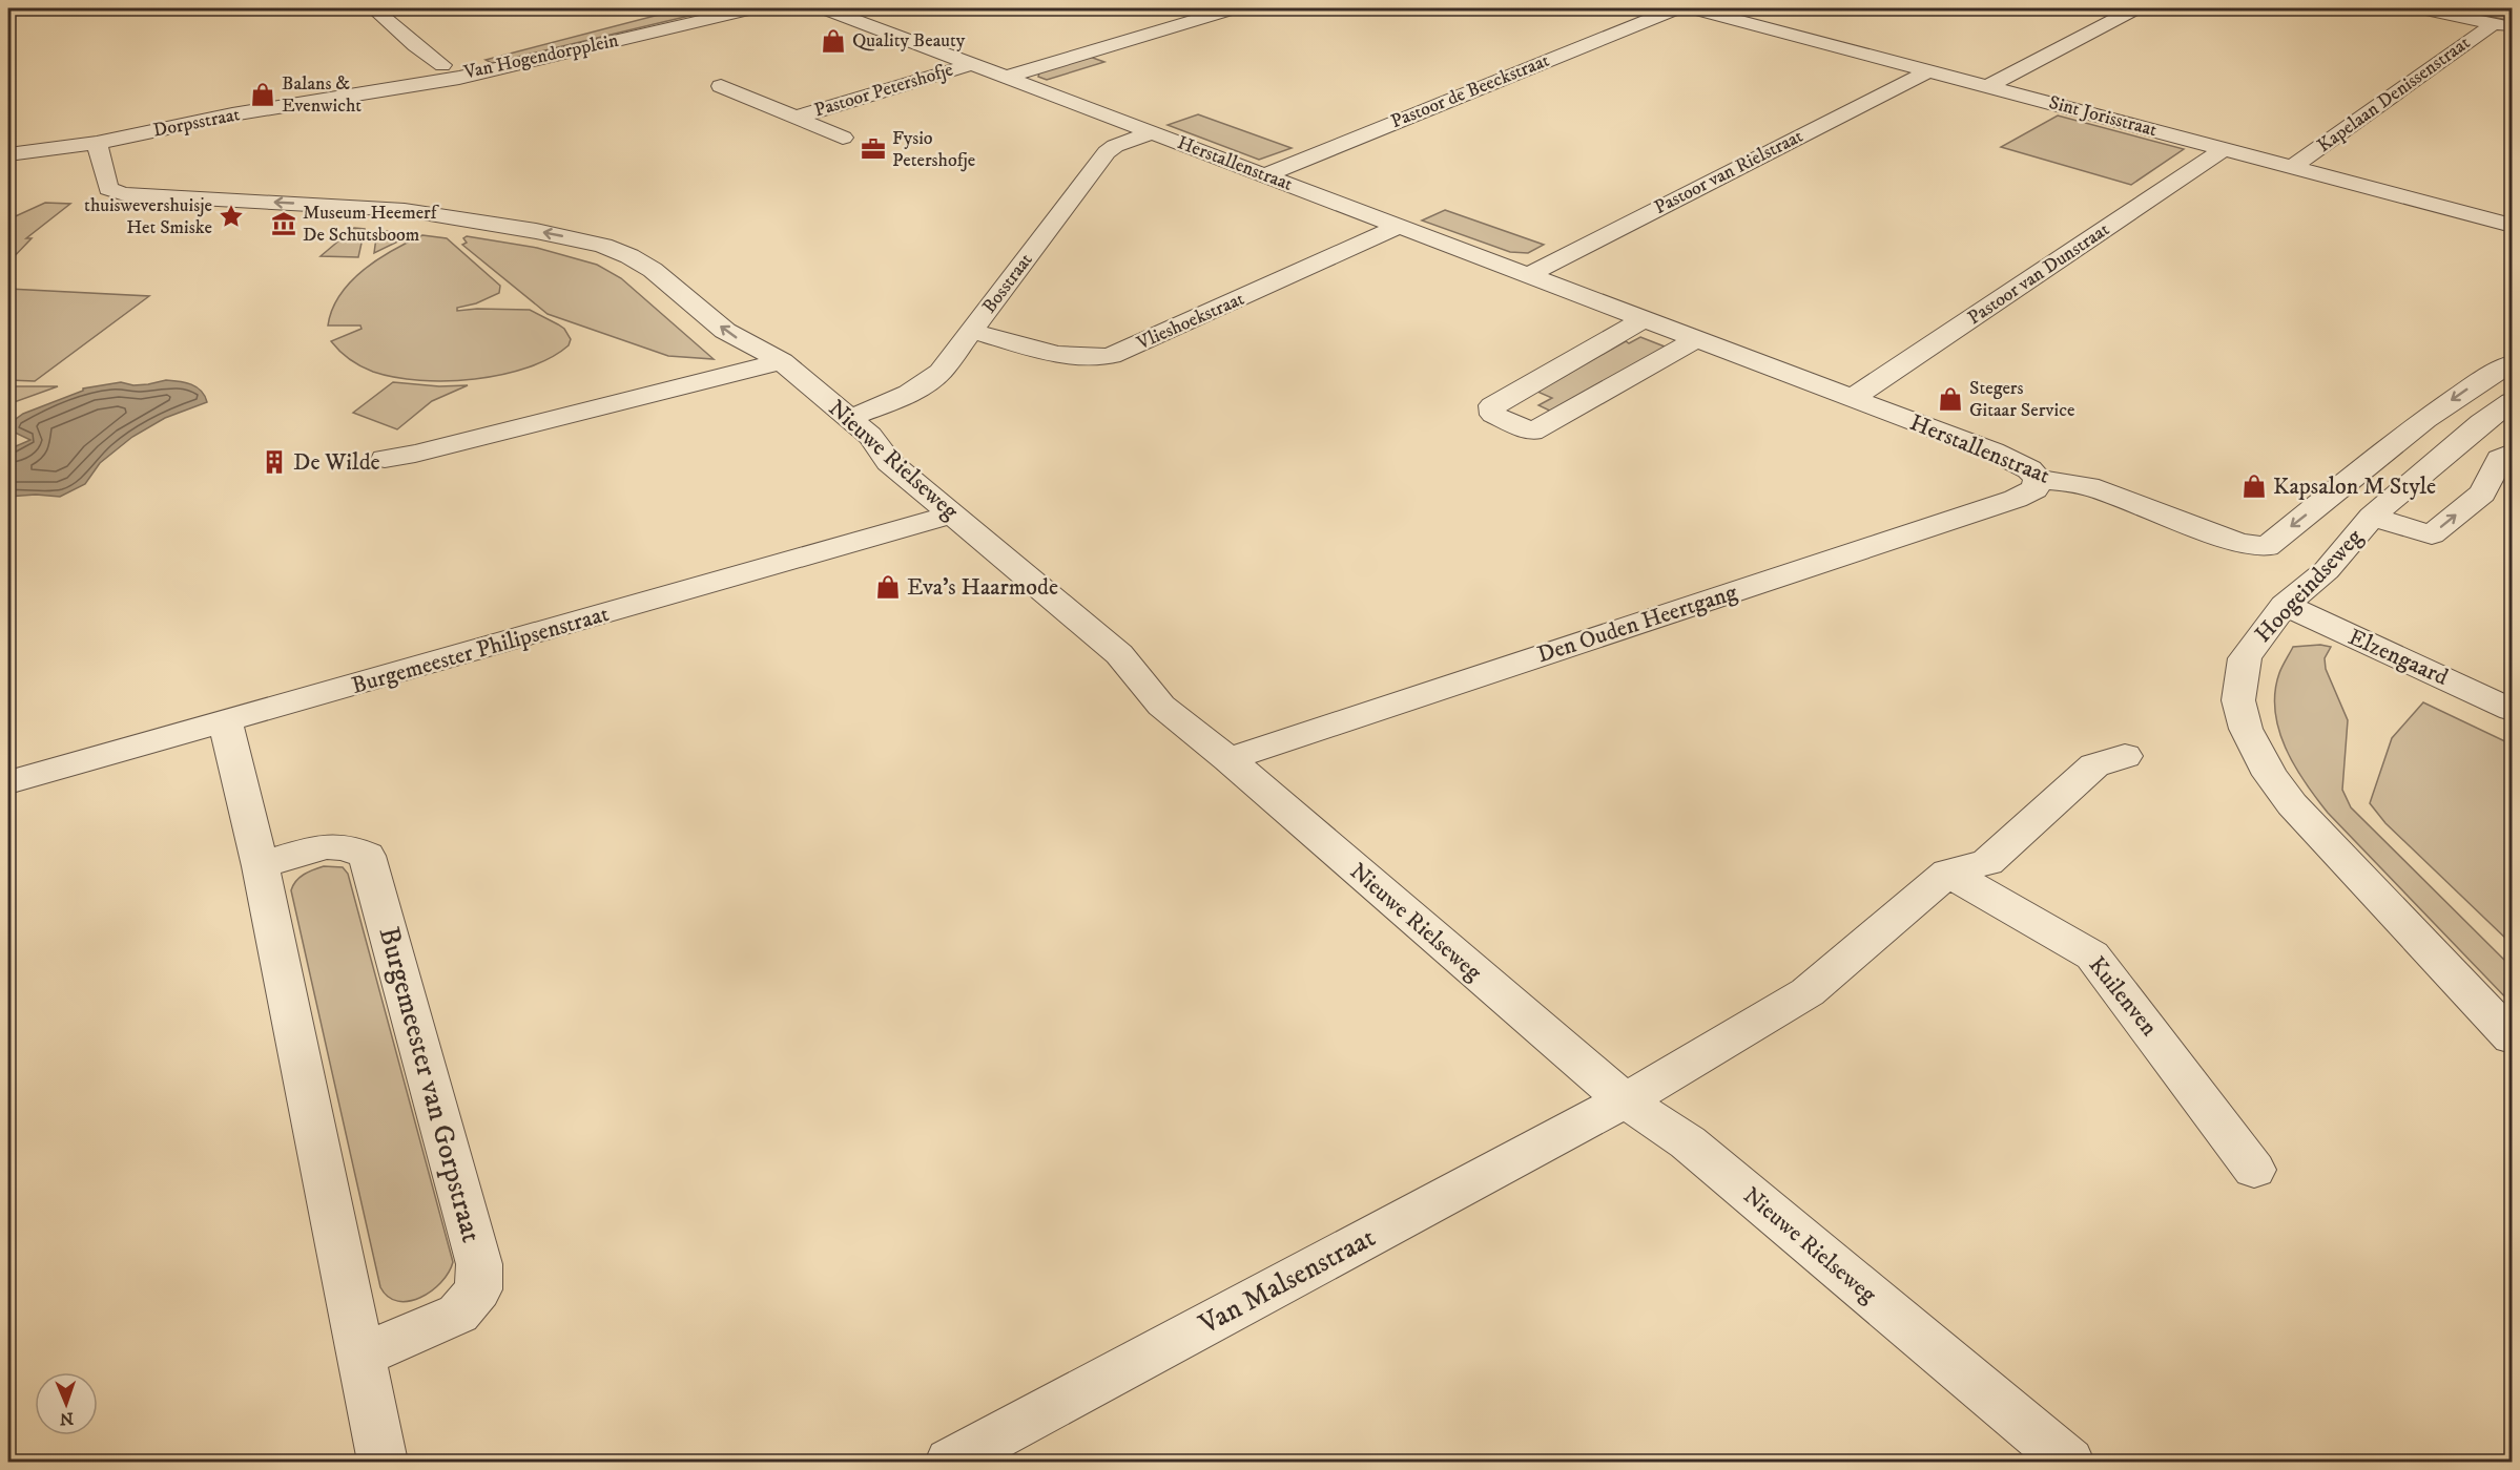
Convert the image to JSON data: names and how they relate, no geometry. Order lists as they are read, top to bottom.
{
  "streets": {
    "street": [
      "Van Hogendorpplein",
      "Pastoor Petershofje",
      "Pastoor de Beeckstraat",
      "Kapelaan Denissenstraat",
      "Sint Jorisstraat",
      "Dorpsstraat",
      "Herstallenstraat",
      "Pastoor van Rielstraat",
      "Pastoor van Dunstraat",
      "Bosstraat",
      "Vlieshoekstraat",
      "Nieuwe Rielseweg",
      "Hoogeindseweg",
      "Den Ouden Heertgang",
      "Burgemeester Philipsenstraat",
      "Elzengaard",
      "Kuilenven",
      "Burgemeester van Gorpstraat",
      "Van Malsenstraat"
    ]
  },
  "crossings": [
    ["Van Hogendorpplein", "Dorpsstraat"],
    ["Pastoor Petershofje", "Herstallenstraat"],
    ["Pastoor de Beeckstraat", "Herstallenstraat"],
    ["Kapelaan Denissenstraat", "Sint Jorisstraat"],
    ["Sint Jorisstraat", "Pastoor van Rielstraat"],
    ["Sint Jorisstraat", "Pastoor van Dunstraat"],
    ["Dorpsstraat", "Nieuwe Rielseweg"],
    ["Herstallenstraat", "Pastoor van Rielstraat"],
    ["Herstallenstraat", "Pastoor van Dunstraat"],
    ["Herstallenstraat", "Bosstraat"],
    ["Herstallenstraat", "Vlieshoekstraat"],
    ["Herstallenstraat", "Hoogeindseweg"],
    ["Herstallenstraat", "Den Ouden Heertgang"],
    ["Bosstraat", "Vlieshoekstraat"],
    ["Bosstraat", "Nieuwe Rielseweg"],
    ["Nieuwe Rielseweg", "Den Ouden Heertgang"],
    ["Nieuwe Rielseweg", "Burgemeester Philipsenstraat"],
    ["Nieuwe Rielseweg", "Van Malsenstraat"],
    ["Hoogeindseweg", "Elzengaard"]
  ],
  "places": {
    "shop": [
      "Quality Beauty",
      "Balans & Evenwicht",
      "Stegers Gitaar Service",
      "Kapsalon M Style",
      "Eva's Haarmode"
    ],
    "office": ["Fysio Petershofje"],
    "place": ["thuiswevershuisje Het Smiske"],
    "museum": ["Museum Heemerf De Schutsboom"],
    "building": ["De Wilde"]
  },
  "north": "bottom"
}
